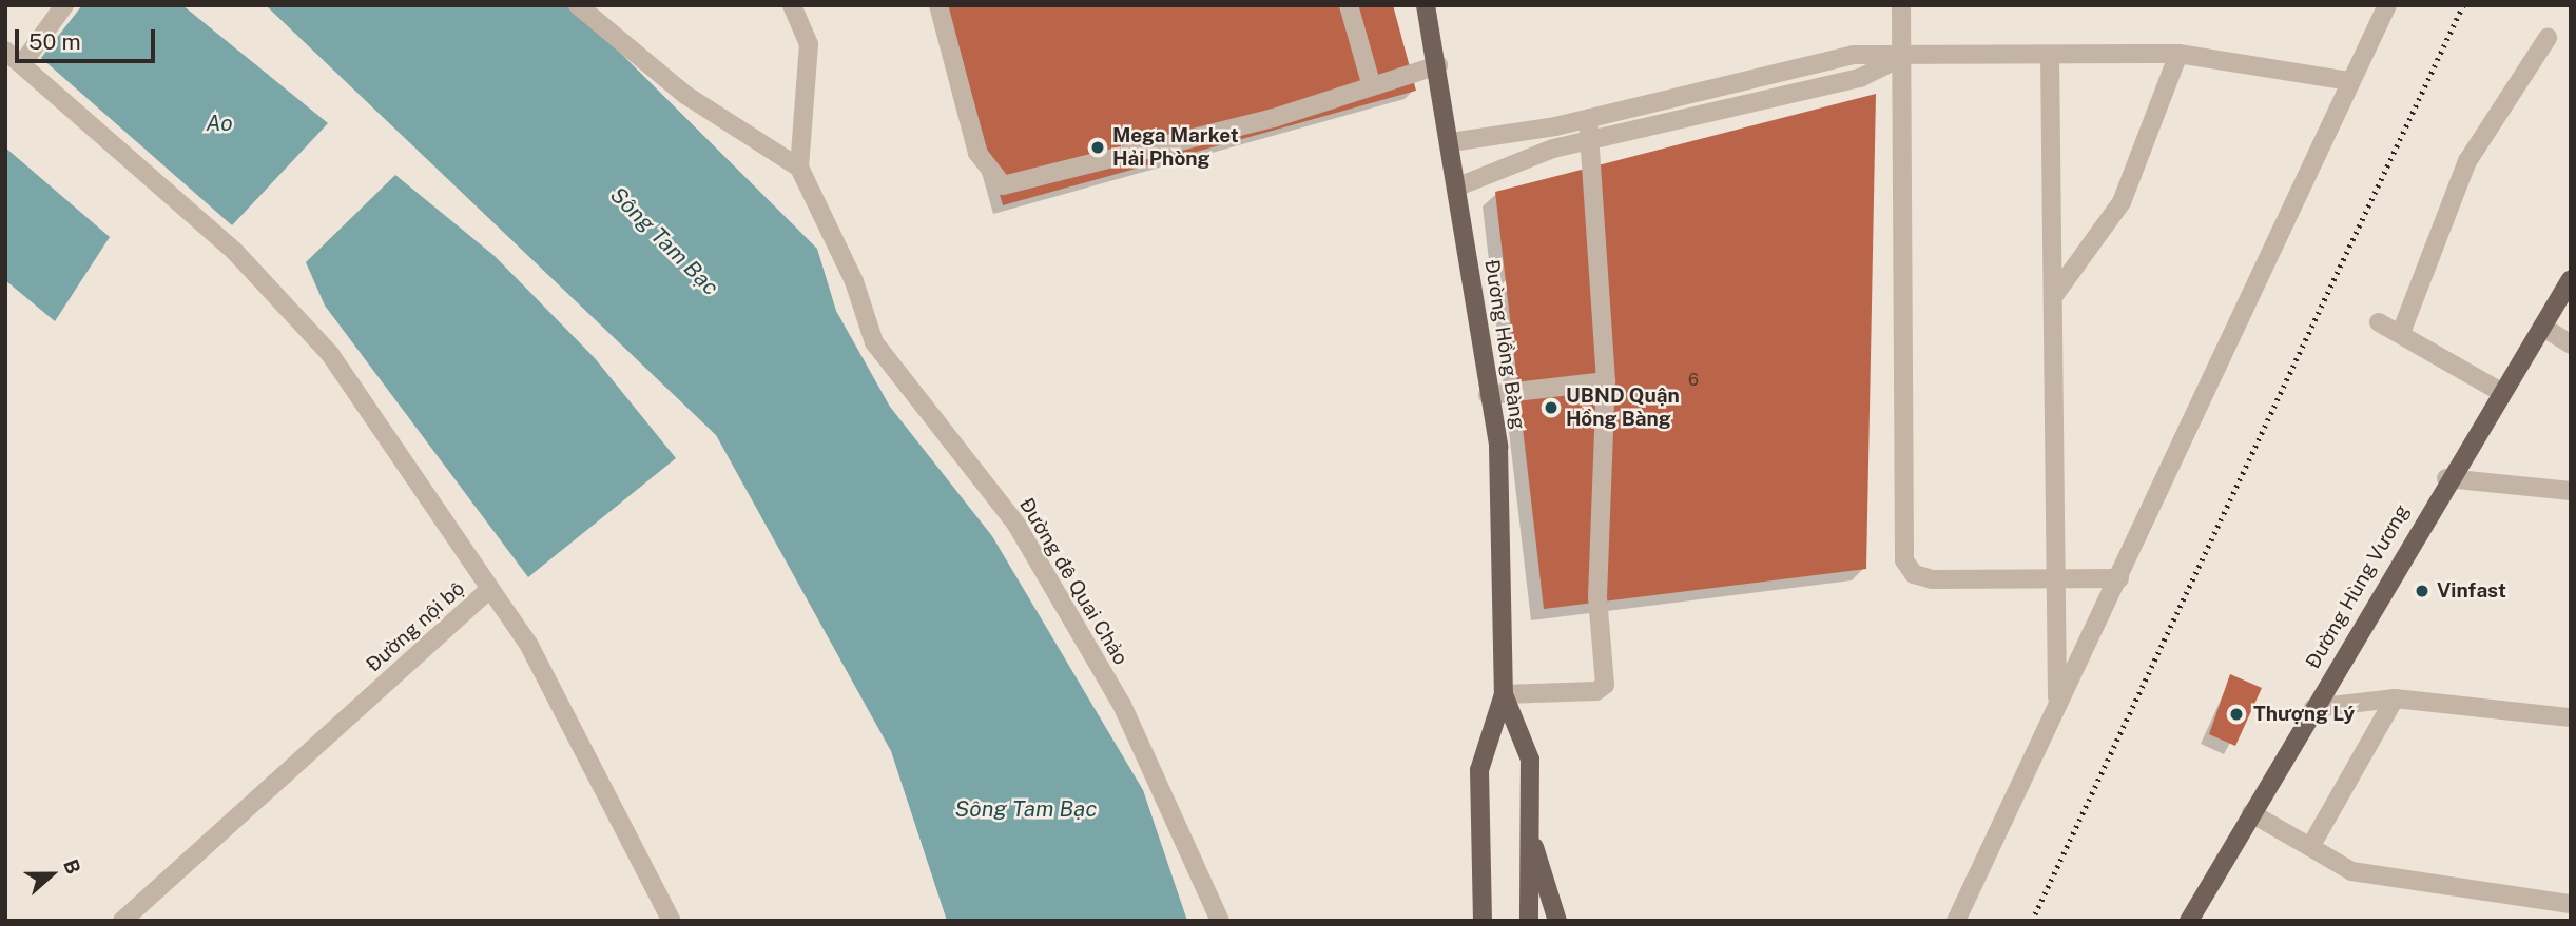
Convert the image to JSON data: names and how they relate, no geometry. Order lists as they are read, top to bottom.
{
  "streets": {
    "main road": ["Đường Hồng Bàng", "Đường Hùng Vương"],
    "street": ["Đường đê Quai Chảo", "Đường nội bộ"]
  },
  "water": ["Ao", "Sông Tam Bạc"],
  "places": [
    "Mega Market Hải Phòng",
    "UBND Quận Hồng Bàng",
    "Vinfast",
    "Thượng Lý"
  ],
  "house_numbers": ["6"],
  "scale_bar": "50 m",
  "north": "right"
}
